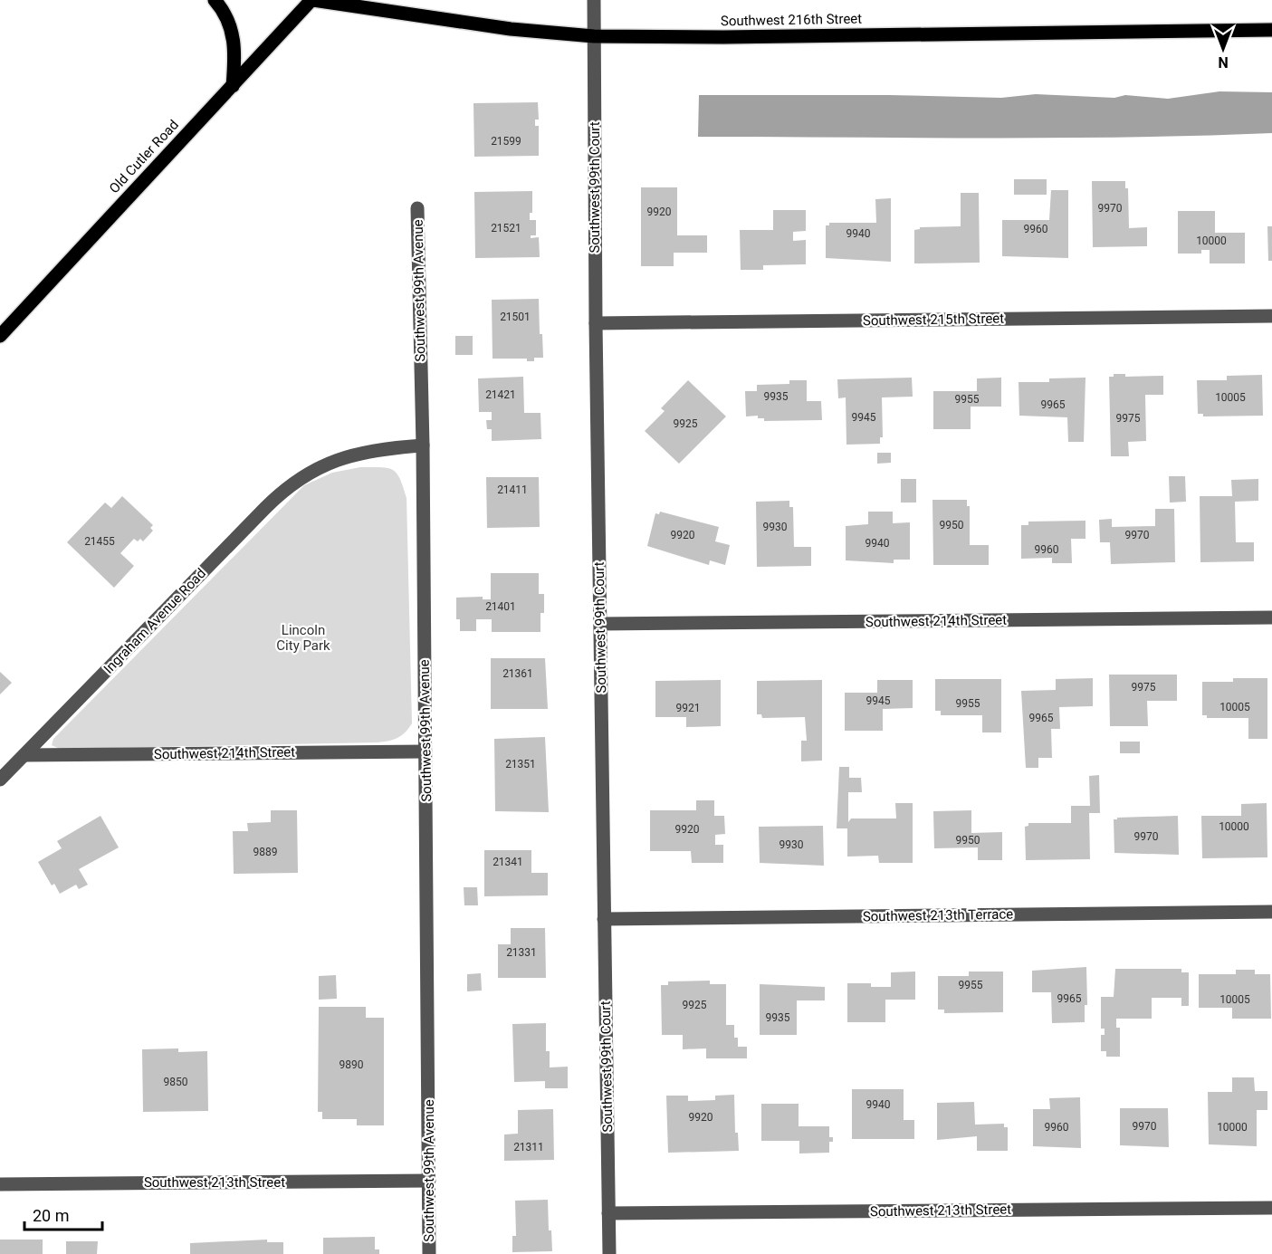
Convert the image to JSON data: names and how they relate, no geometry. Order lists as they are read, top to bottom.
{
  "streets": {
    "main road": ["Southwest 216th Street", "Old Cutler Road"],
    "street": [
      "Southwest 99th Court",
      "Southwest 99th Avenue",
      "Southwest 215th Street",
      "Ingraham Avenue Road",
      "Southwest 214th Street",
      "Southwest 213th Terrace",
      "Southwest 213th Street"
    ]
  },
  "crossings": [
    ["Southwest 216th Street", "Old Cutler Road"],
    ["Southwest 216th Street", "Southwest 99th Court"],
    ["Southwest 99th Court", "Southwest 215th Street"],
    ["Southwest 99th Court", "Southwest 214th Street"],
    ["Southwest 99th Court", "Southwest 213th Terrace"],
    ["Southwest 99th Court", "Southwest 213th Street"],
    ["Southwest 99th Avenue", "Ingraham Avenue Road"],
    ["Southwest 99th Avenue", "Southwest 214th Street"],
    ["Southwest 99th Avenue", "Southwest 213th Street"],
    ["Ingraham Avenue Road", "Southwest 214th Street"]
  ],
  "parks": ["Lincoln City Park"],
  "house_numbers": [
    "21599",
    "9970",
    "9920",
    "21521",
    "9960",
    "9940",
    "10000",
    "21501",
    "21421",
    "9935",
    "10005",
    "9955",
    "9965",
    "9945",
    "9975",
    "9925",
    "21411",
    "9950",
    "9930",
    "9920",
    "9970",
    "21455",
    "9940",
    "9960",
    "21401",
    "21361",
    "9975",
    "9945",
    "9955",
    "10005",
    "9921",
    "9965",
    "21351",
    "10000",
    "9920",
    "9970",
    "9950",
    "9930",
    "9889",
    "21341",
    "21331",
    "9955",
    "9965",
    "10005",
    "9925",
    "9935",
    "9890",
    "9850",
    "9940",
    "9920",
    "9970",
    "9960",
    "10000",
    "21311"
  ],
  "scale_bar": "20 m",
  "north": "bottom"
}
